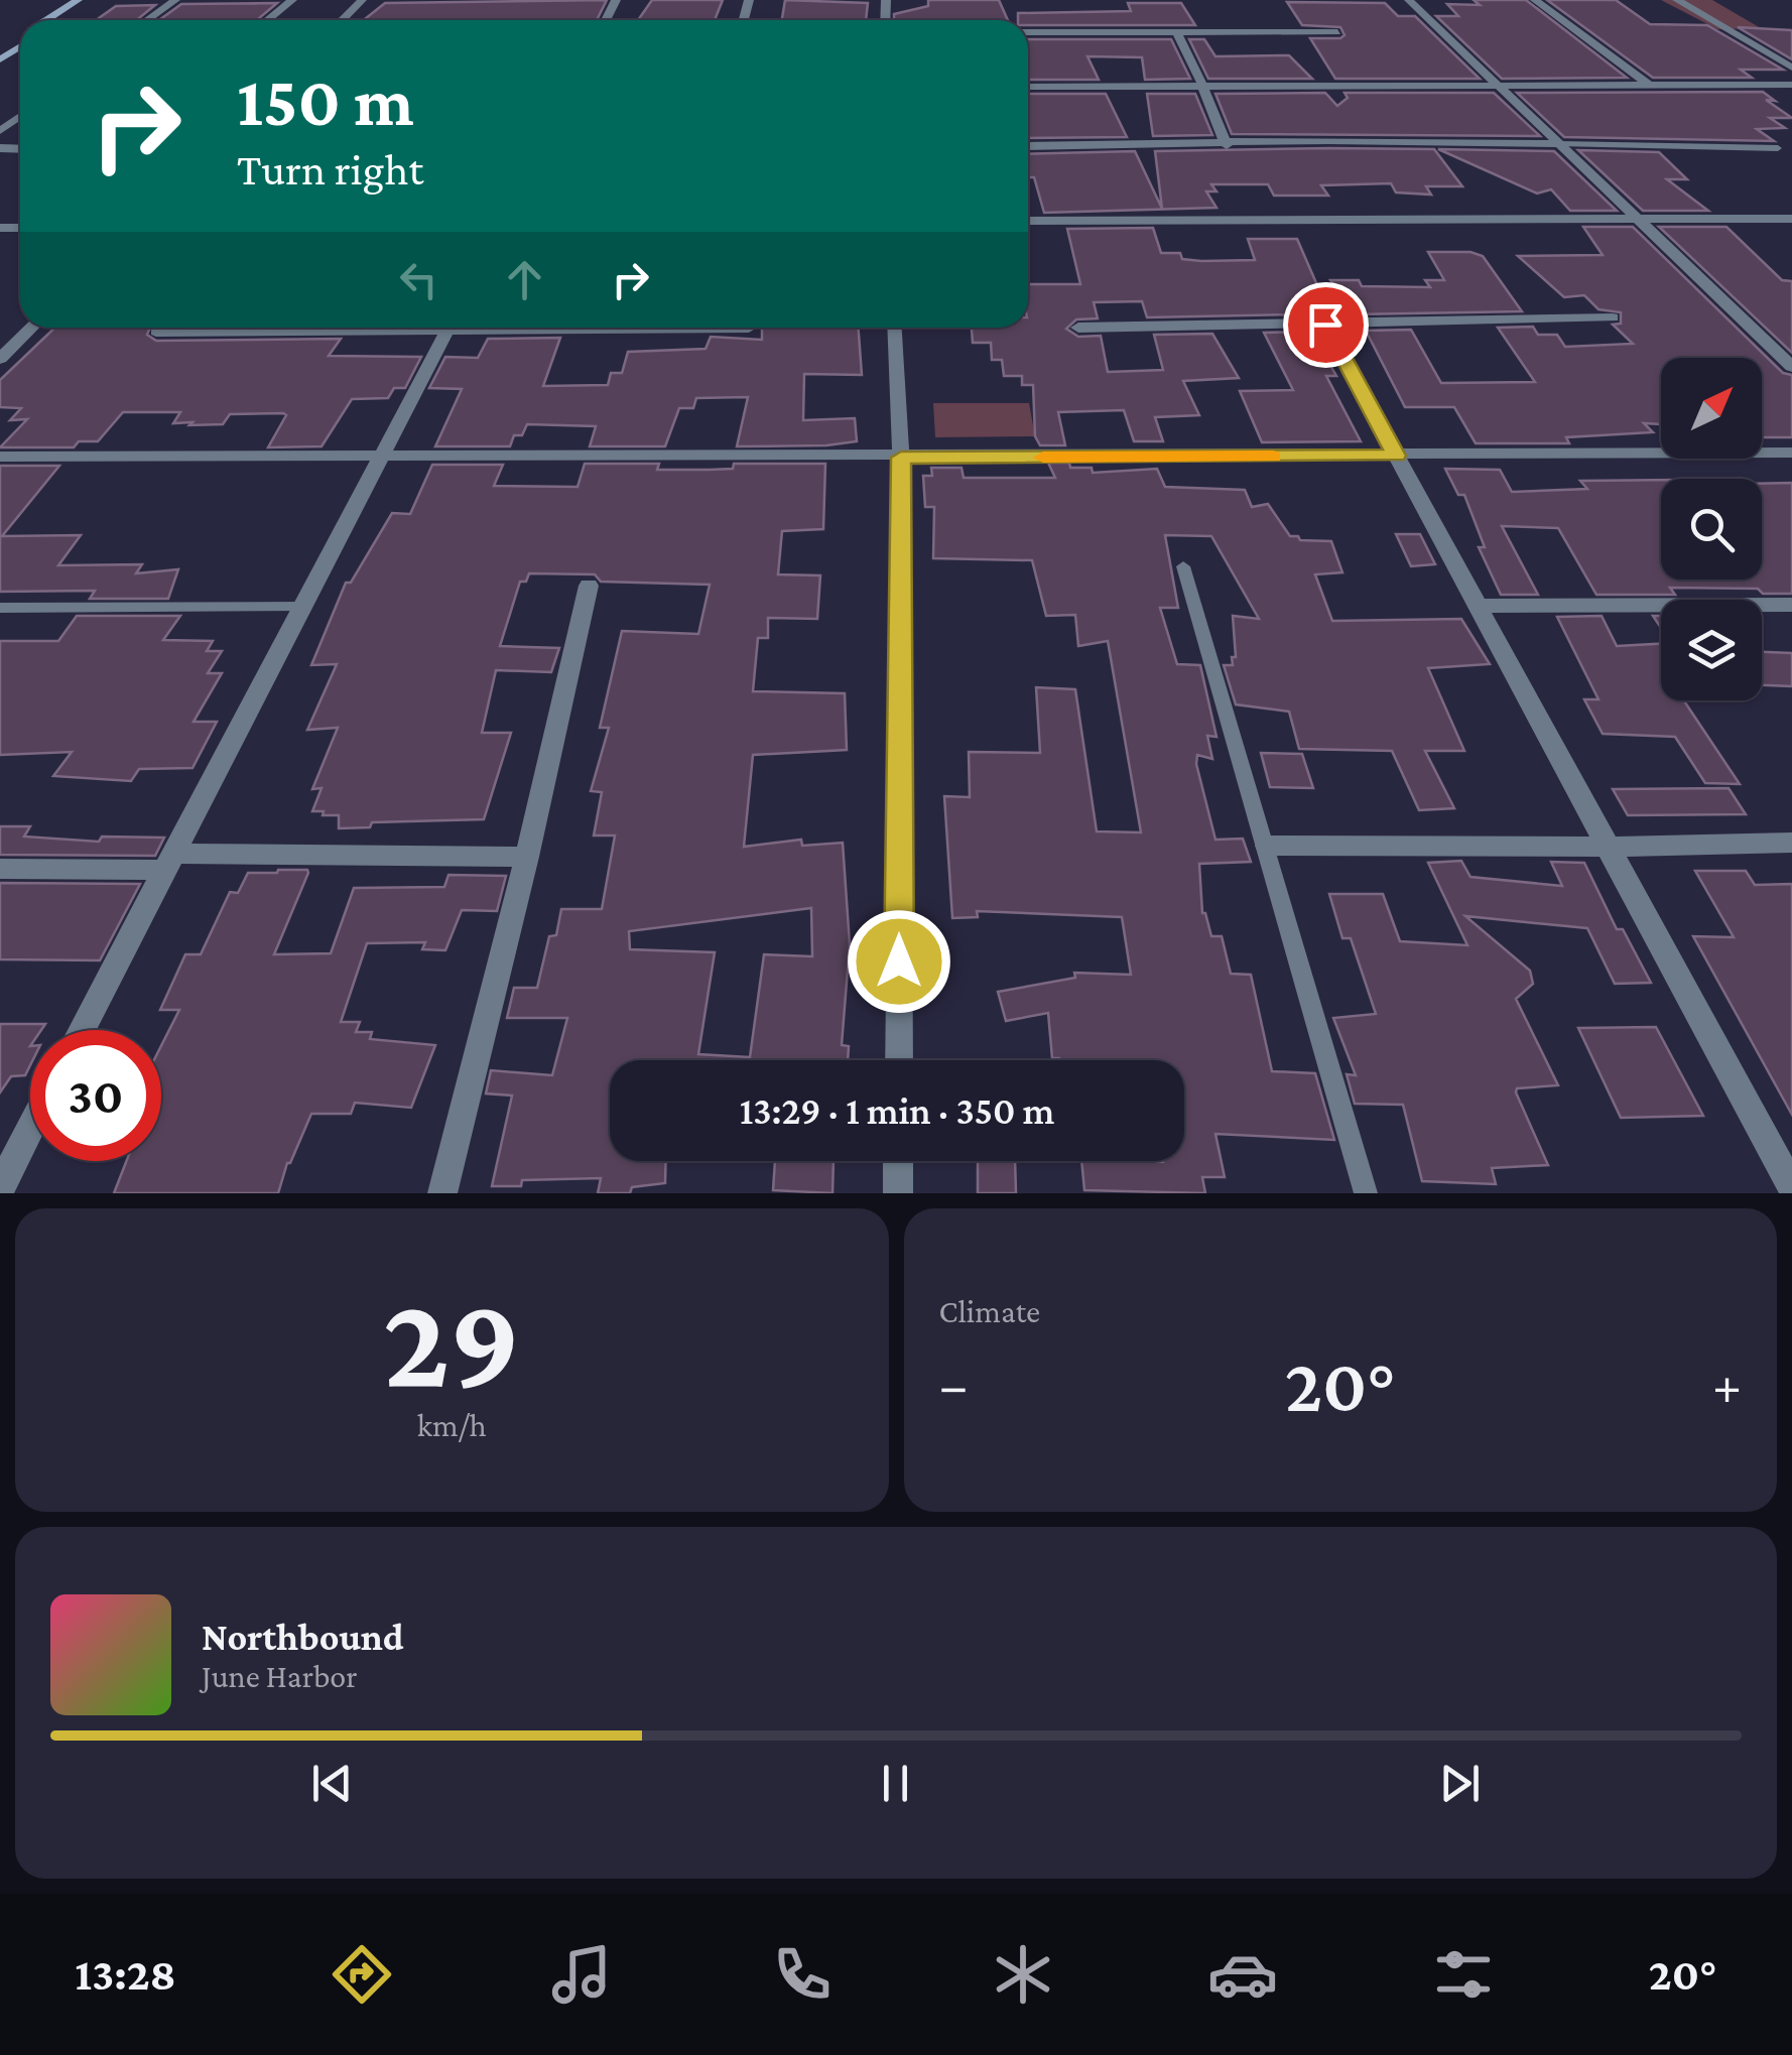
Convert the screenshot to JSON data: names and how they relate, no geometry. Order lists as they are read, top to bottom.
{
  "north": "top right",
  "page": {
    "turn": ["150 m", "Turn right"],
    "limit": "30",
    "trip": "13:29 · 1 min · 350 m",
    "tile": [
      ["29", "km/h"],
      "Climate"
    ],
    "heat": ["−", "20°", "+"],
    "song": ["Northbound", "June Harbor"],
    "tabs": ["13:28", "20°"]
  }
}
